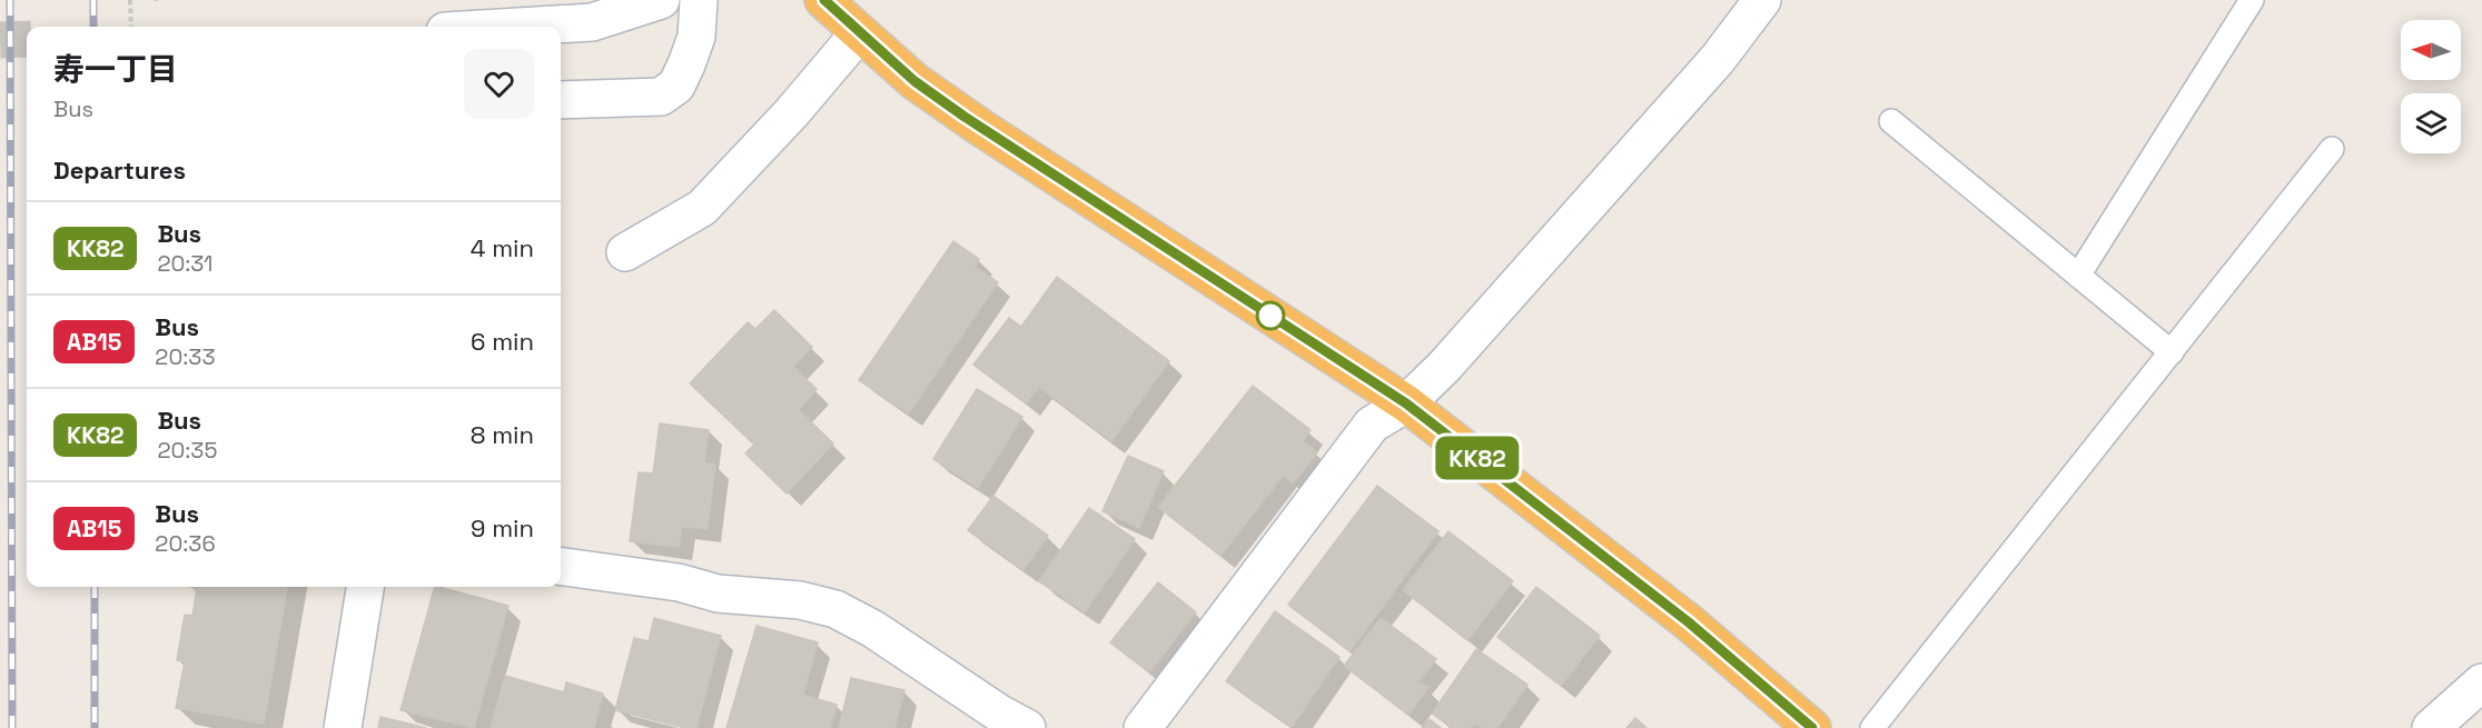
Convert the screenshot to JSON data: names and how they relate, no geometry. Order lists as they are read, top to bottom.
{
  "lines": ["bus line KK82"],
  "north": "left",
  "page": {
    "on_map": "KK82",
    "heading": [
      ["寿一丁目", "Bus"],
      "Departures"
    ],
    "list": [
      {
        "mark": "KK82",
        "name": "Bus",
        "note": "20:31",
        "value": "4 min"
      },
      {
        "mark": "AB15",
        "name": "Bus",
        "note": "20:33",
        "value": "6 min"
      },
      {
        "mark": "KK82",
        "name": "Bus",
        "note": "20:35",
        "value": "8 min"
      },
      {
        "mark": "AB15",
        "name": "Bus",
        "note": "20:36",
        "value": "9 min"
      }
    ]
  }
}
